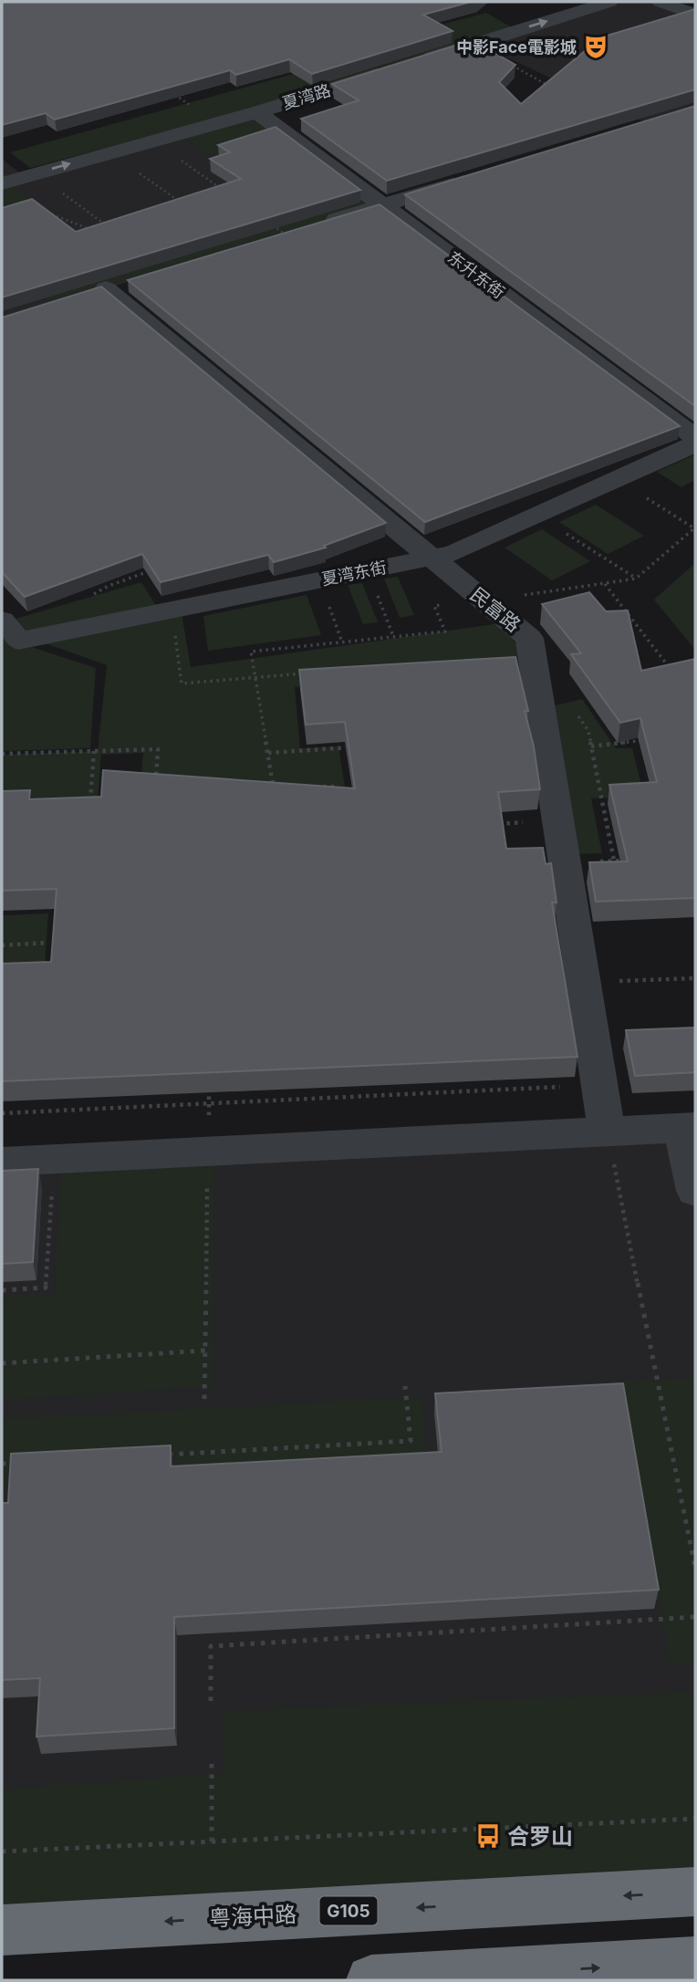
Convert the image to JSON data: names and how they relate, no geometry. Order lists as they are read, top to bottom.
{
  "streets": {
    "highway": ["G105", "粤海中路"],
    "street": [
      "夏湾路",
      "东升东街",
      "夏湾东街",
      "民富路"
    ]
  },
  "crossings": [
    ["夏湾路", "东升东街"],
    ["夏湾东街", "民富路"]
  ],
  "places": {
    "theatre": ["中影Face電影城"],
    "bus stop": ["合罗山"]
  }
}
